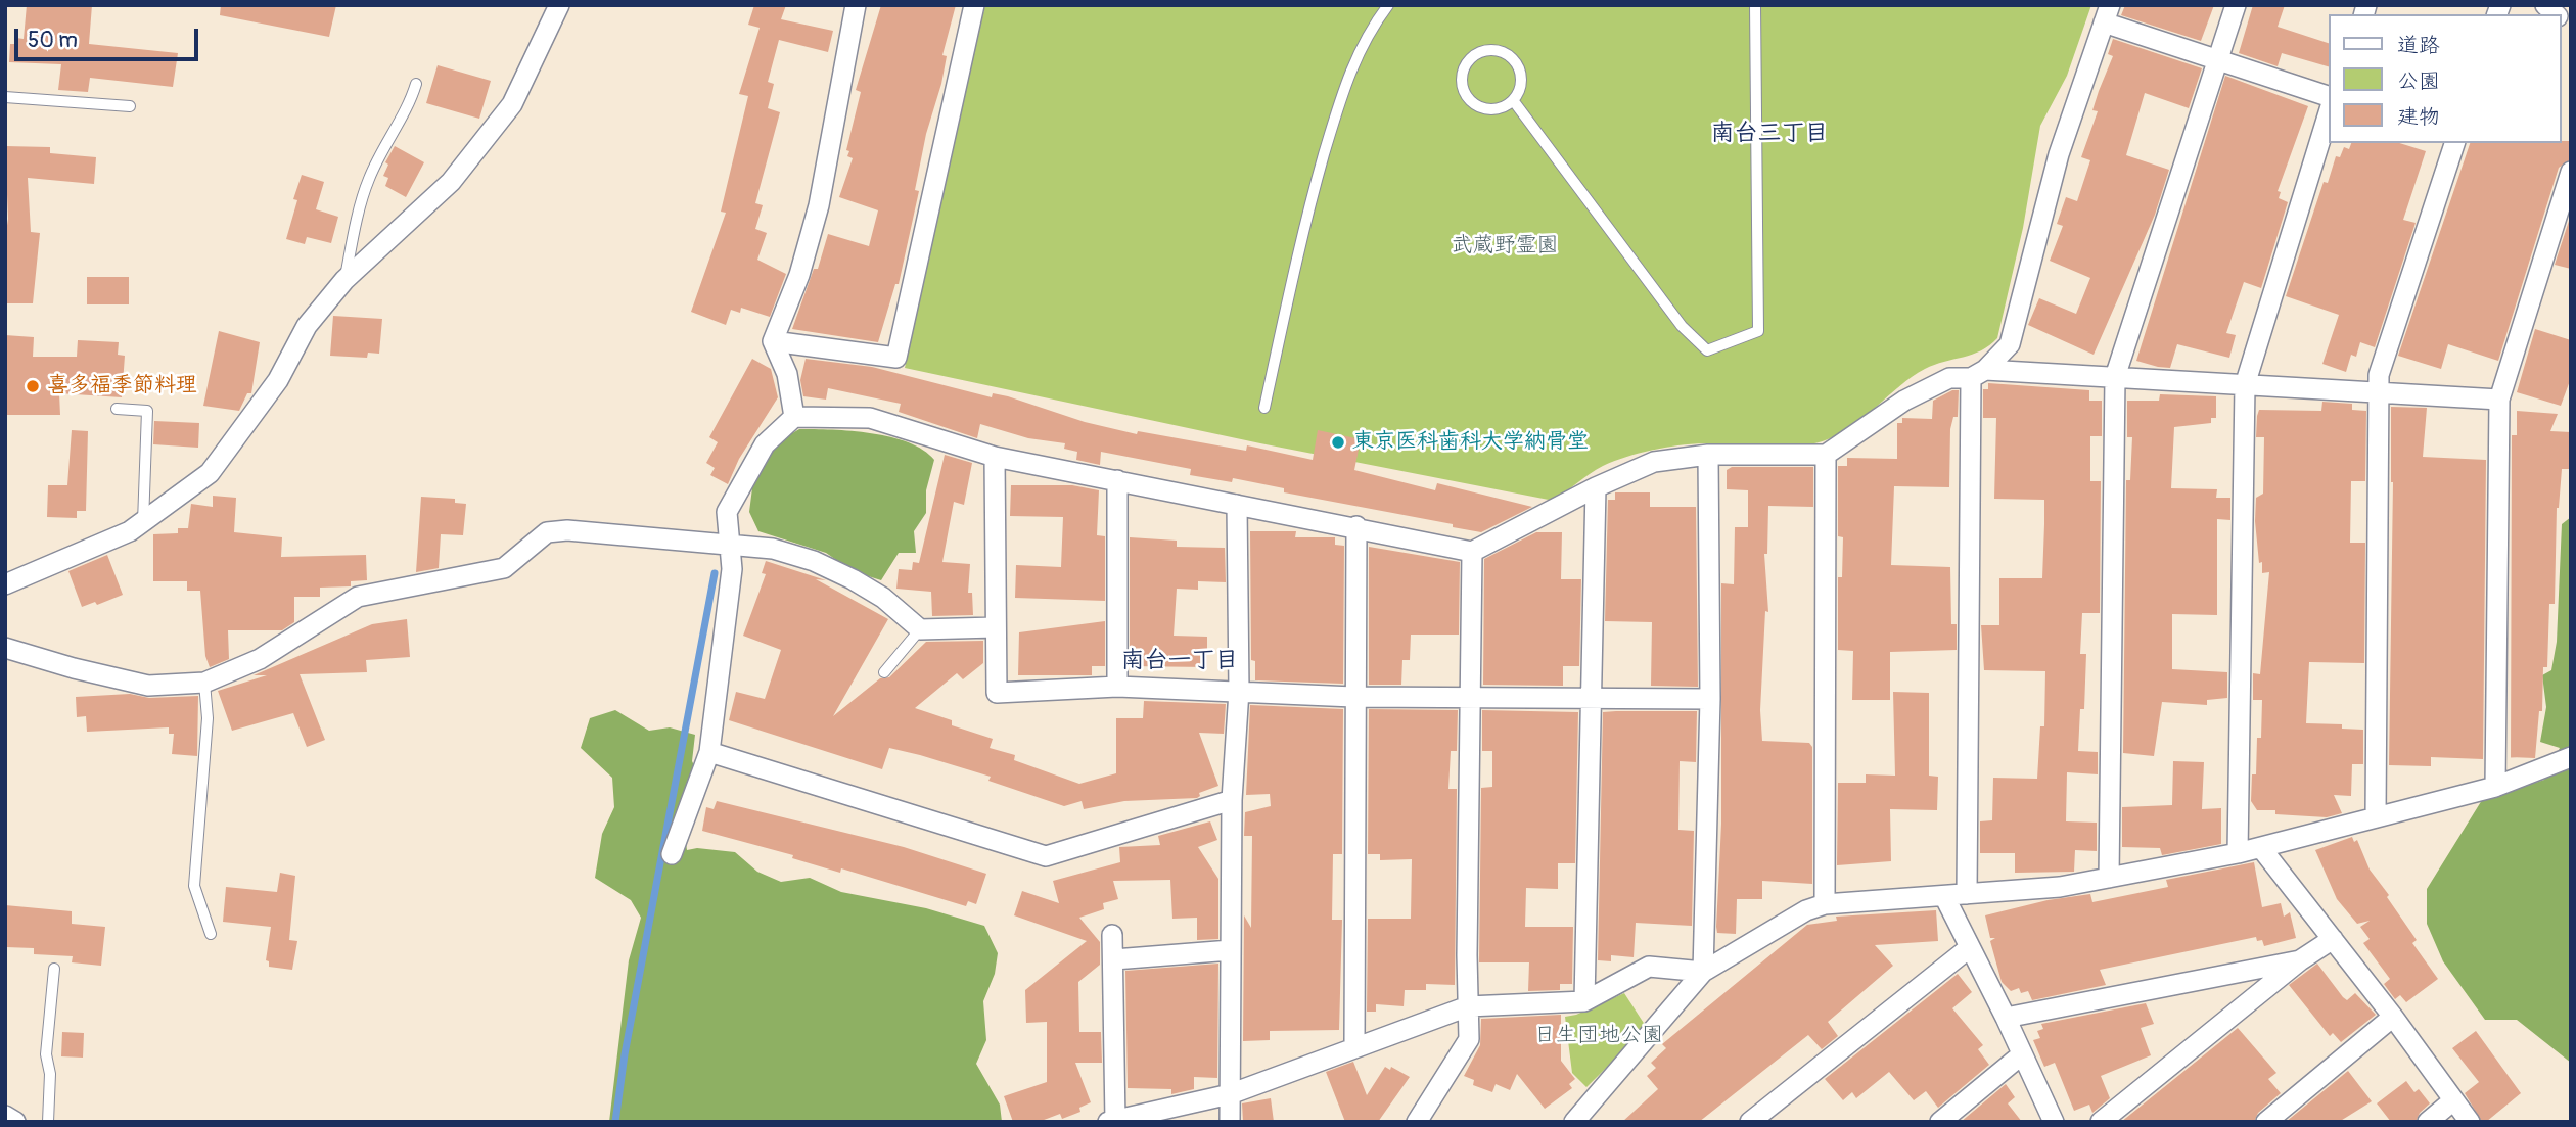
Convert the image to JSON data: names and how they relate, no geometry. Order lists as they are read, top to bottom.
{
  "districts": ["南台三丁目", "南台一丁目"],
  "parks": ["武蔵野霊園", "日生団地公園"],
  "places": ["喜多福季節料理", "東京医科歯科大学納骨堂"],
  "legend": ["道路", "公園", "建物"],
  "scale_bar": "50 m"
}
